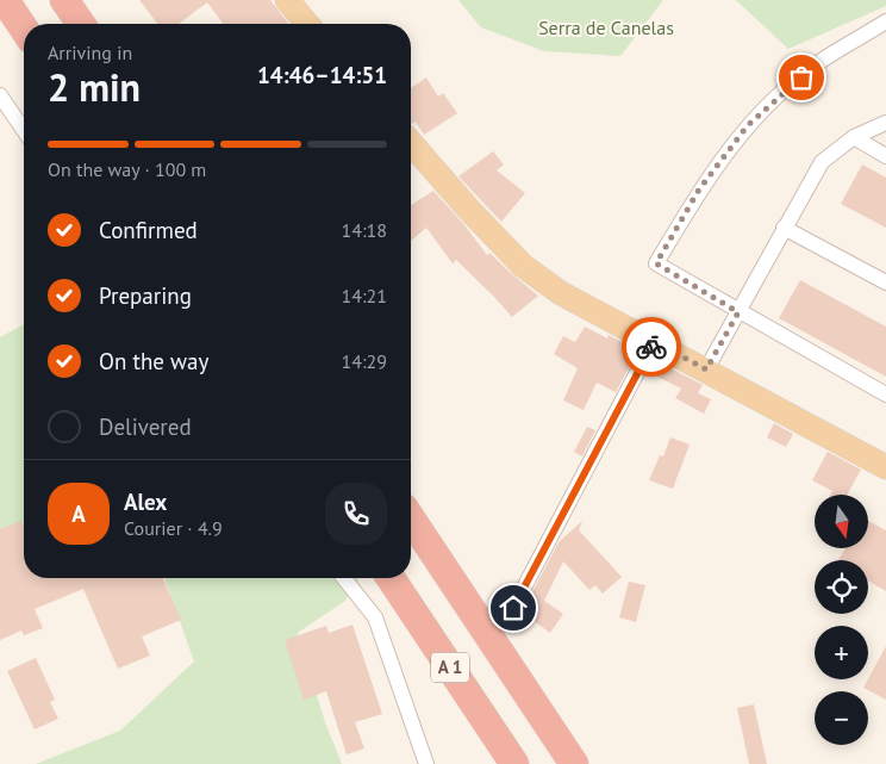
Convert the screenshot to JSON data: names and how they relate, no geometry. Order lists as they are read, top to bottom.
{
  "streets": {
    "highway": ["A 1"]
  },
  "parks": ["Serra de Canelas"],
  "north": "bottom",
  "page": {
    "heading": ["2 min", "Arriving in", "14:46–14:51"],
    "panel": ["Alex", "Courier · 4.9"],
    "bar": "On the way · 100 m",
    "list": [
      ["Confirmed", "14:18"],
      ["Preparing", "14:21"],
      ["On the way", "14:29"],
      "Delivered"
    ],
    "round": "A",
    "map_buttons": ["+", "−"]
  }
}
